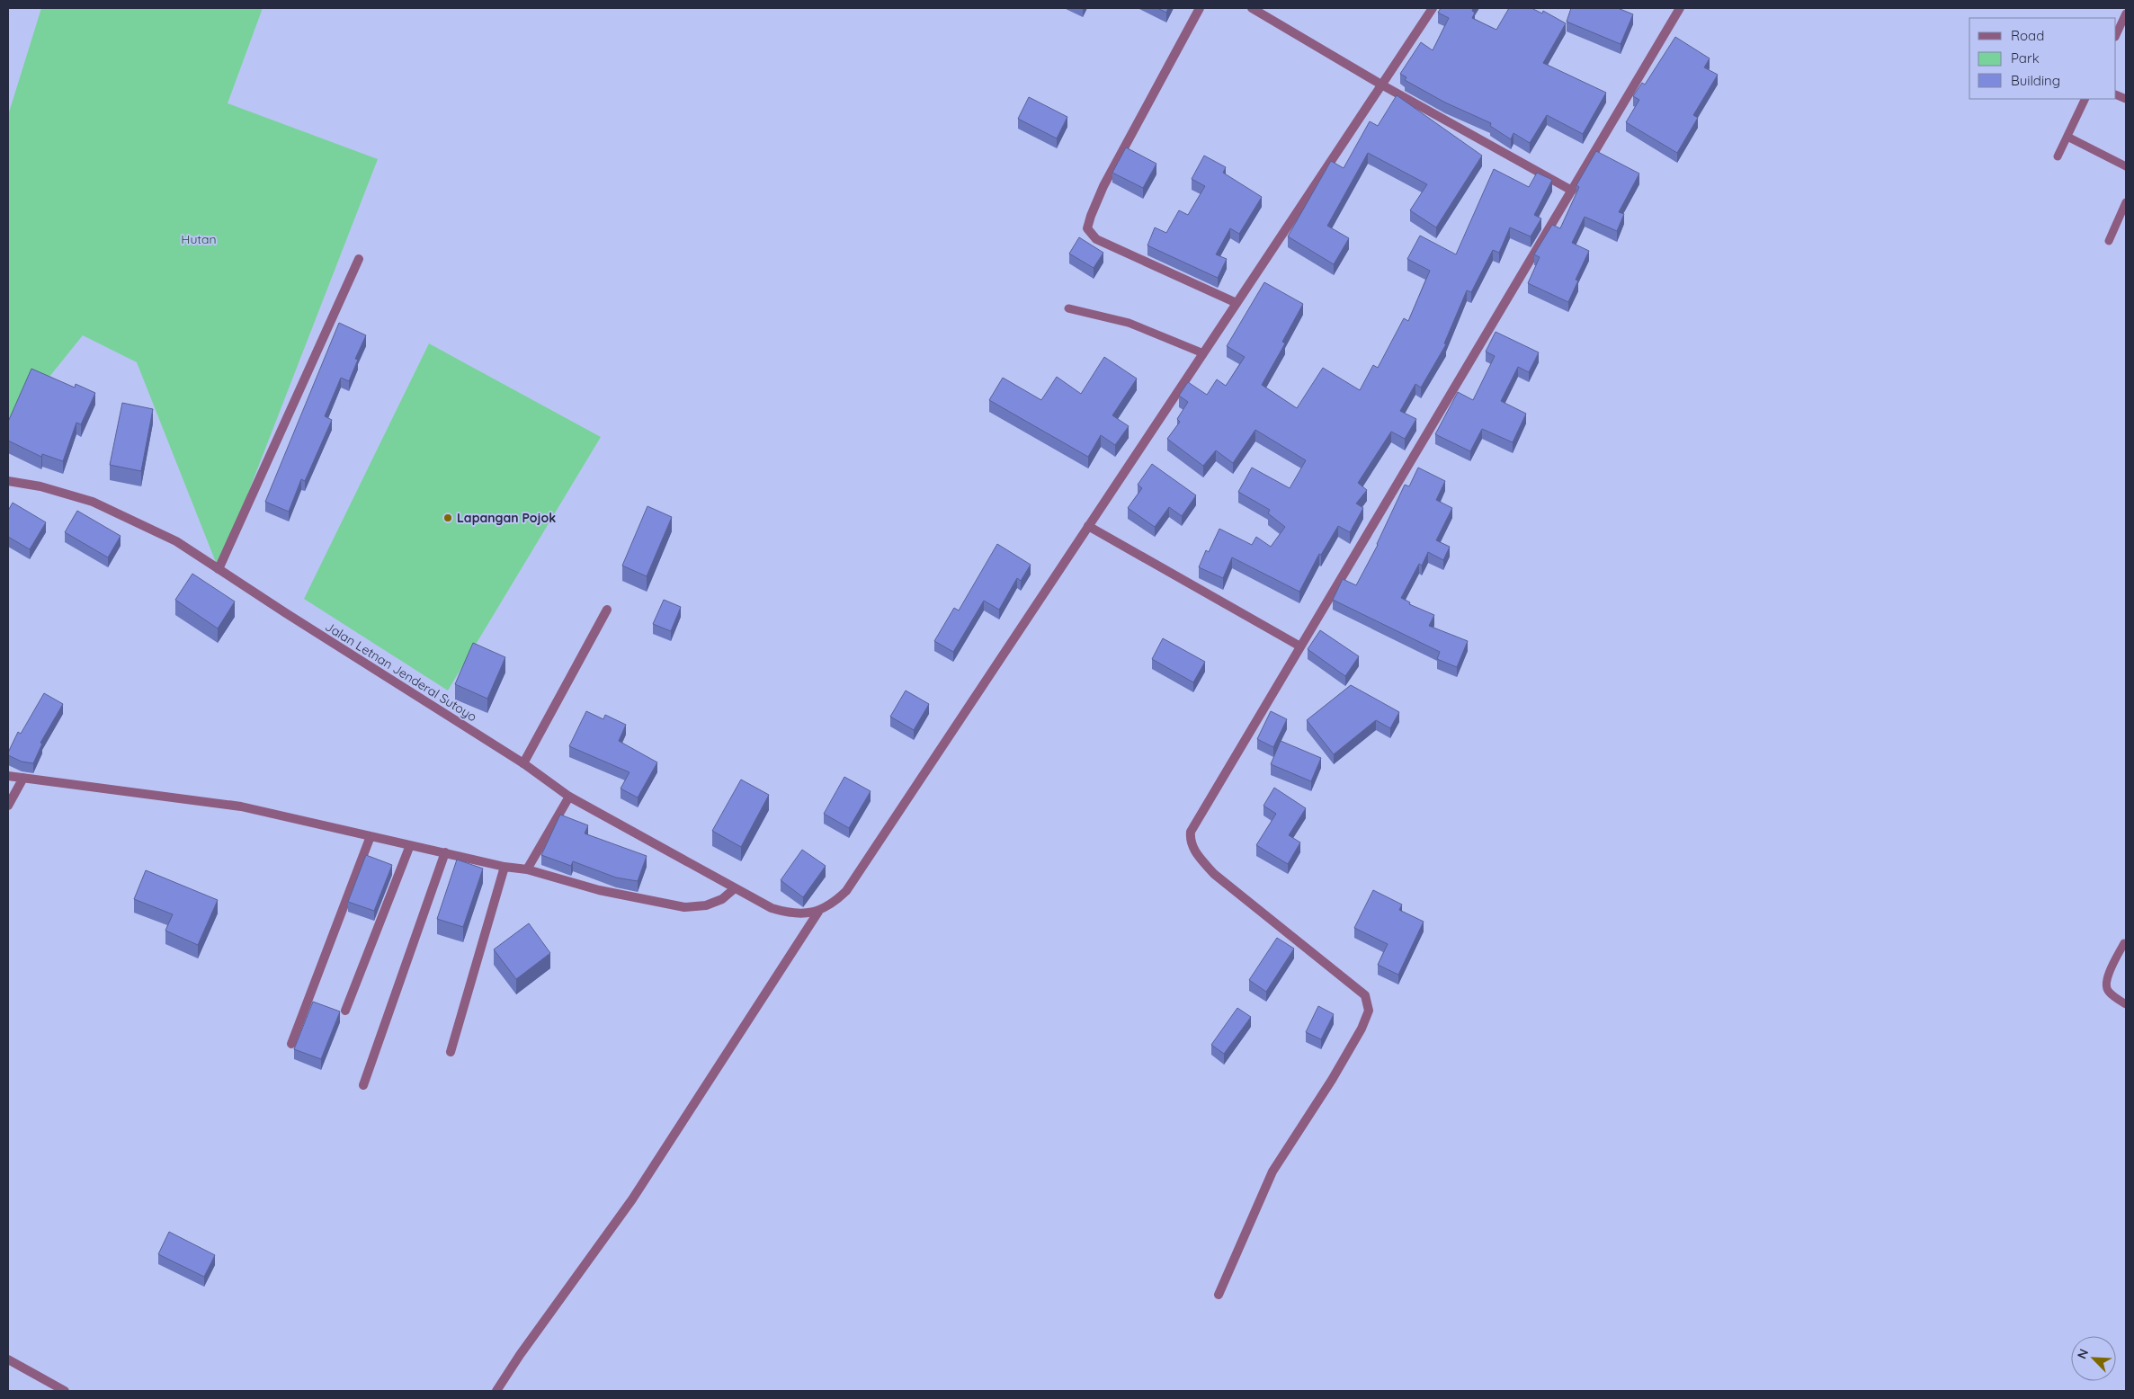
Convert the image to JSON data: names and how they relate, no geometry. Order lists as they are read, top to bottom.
{
  "streets": {
    "street": ["Jalan Letnan Jenderal Sutoyo"]
  },
  "parks": ["Hutan"],
  "places": ["Lapangan Pojok"],
  "legend": ["Road", "Park", "Building"],
  "north": "top left"
}
